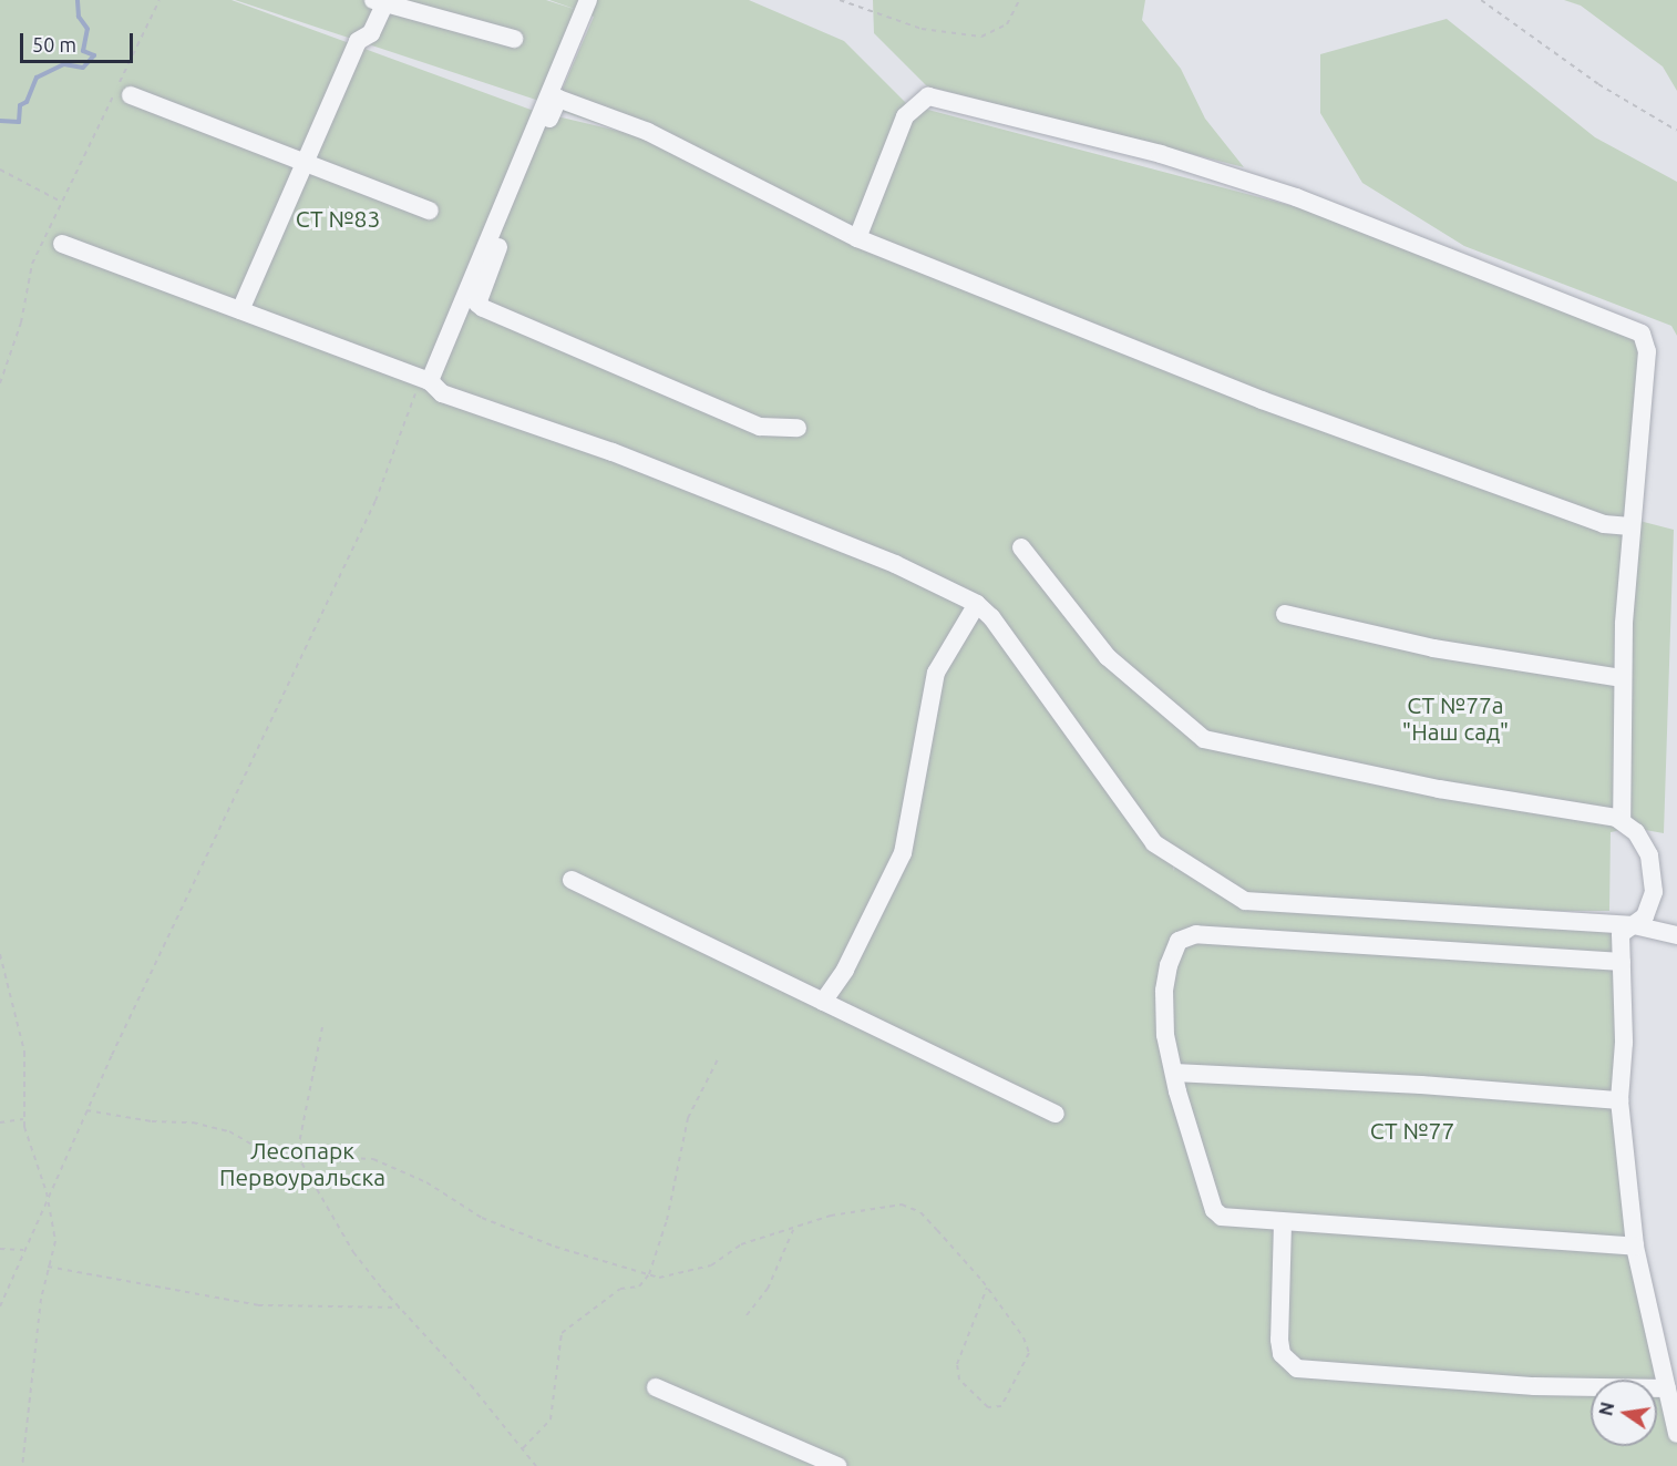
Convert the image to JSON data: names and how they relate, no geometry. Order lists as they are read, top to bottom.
{
  "parks": [
    "СТ №83",
    "СТ №77а \"Наш сад\"",
    "СТ №77",
    "Лесопарк Первоуральска"
  ],
  "scale_bar": "50 m",
  "north": "left"
}
